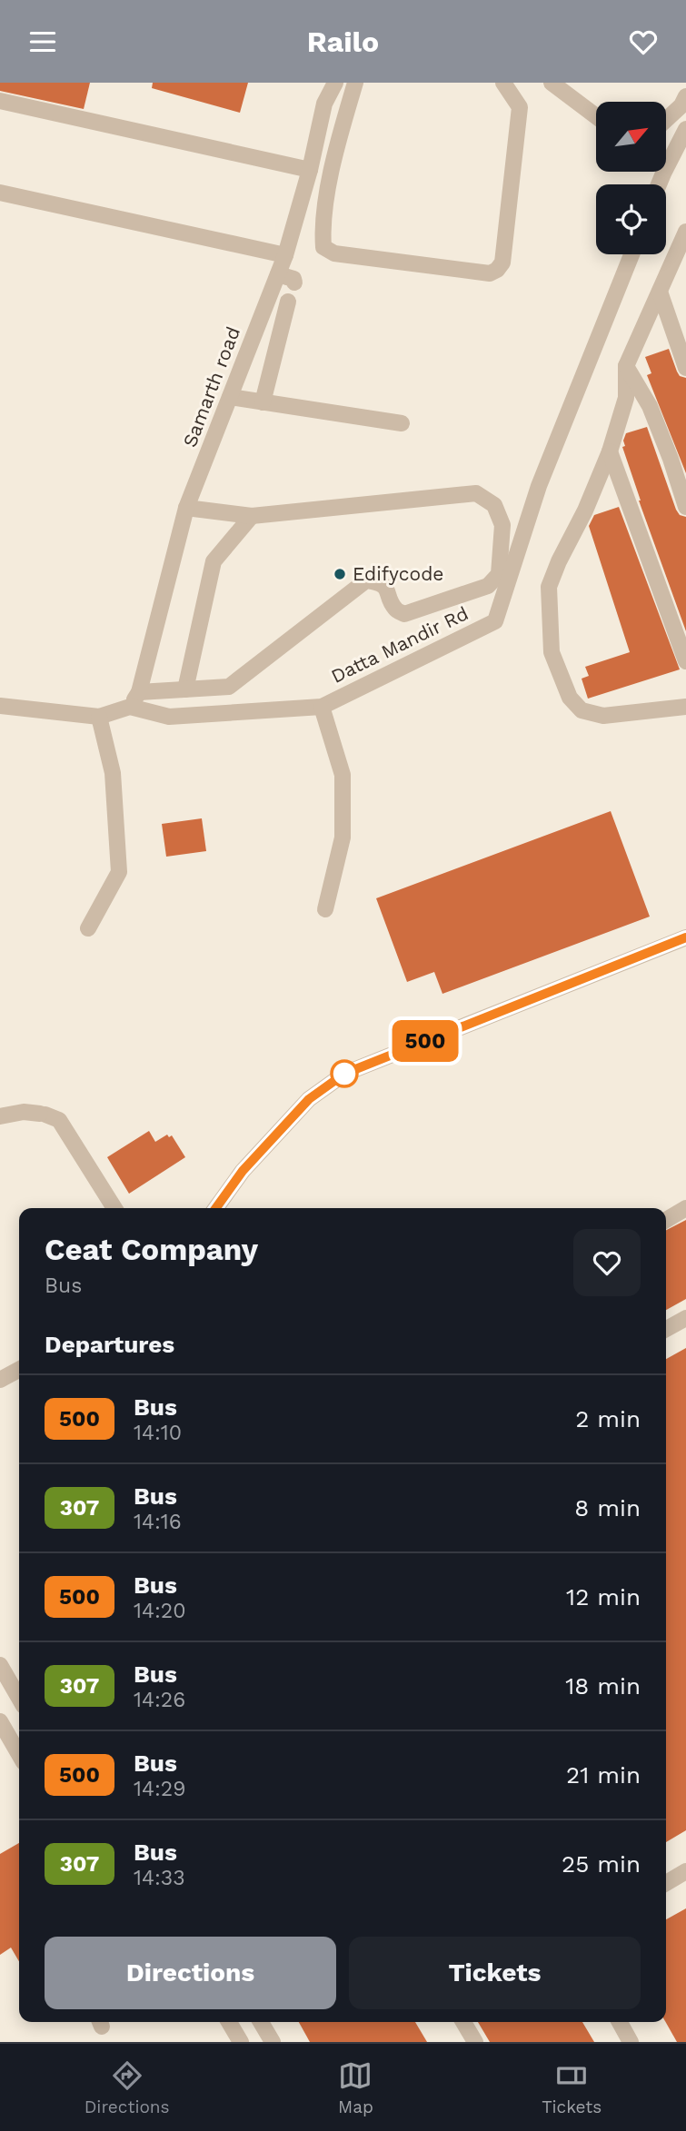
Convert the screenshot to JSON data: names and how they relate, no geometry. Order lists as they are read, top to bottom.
{
  "streets": {
    "street": ["Samarth road", "Datta Mandir Rd"]
  },
  "crossings": [
    ["Samarth road", "Datta Mandir Rd"]
  ],
  "places": ["Edifycode"],
  "lines": ["bus line 500"],
  "north": "top right",
  "page": {
    "header": "Railo",
    "on_map": "500",
    "heading": [
      ["Ceat Company", "Bus"],
      "Departures"
    ],
    "list": [
      {
        "mark": "500",
        "name": "Bus",
        "note": "14:10",
        "value": "2 min"
      },
      {
        "mark": "307",
        "name": "Bus",
        "note": "14:16",
        "value": "8 min"
      },
      {
        "mark": "500",
        "name": "Bus",
        "note": "14:20",
        "value": "12 min"
      },
      {
        "mark": "307",
        "name": "Bus",
        "note": "14:26",
        "value": "18 min"
      },
      {
        "mark": "500",
        "name": "Bus",
        "note": "14:29",
        "value": "21 min"
      },
      {
        "mark": "307",
        "name": "Bus",
        "note": "14:33",
        "value": "25 min"
      }
    ],
    "buttons": ["Directions", "Tickets"],
    "tabs": ["Directions", "Map", "Tickets"]
  }
}
